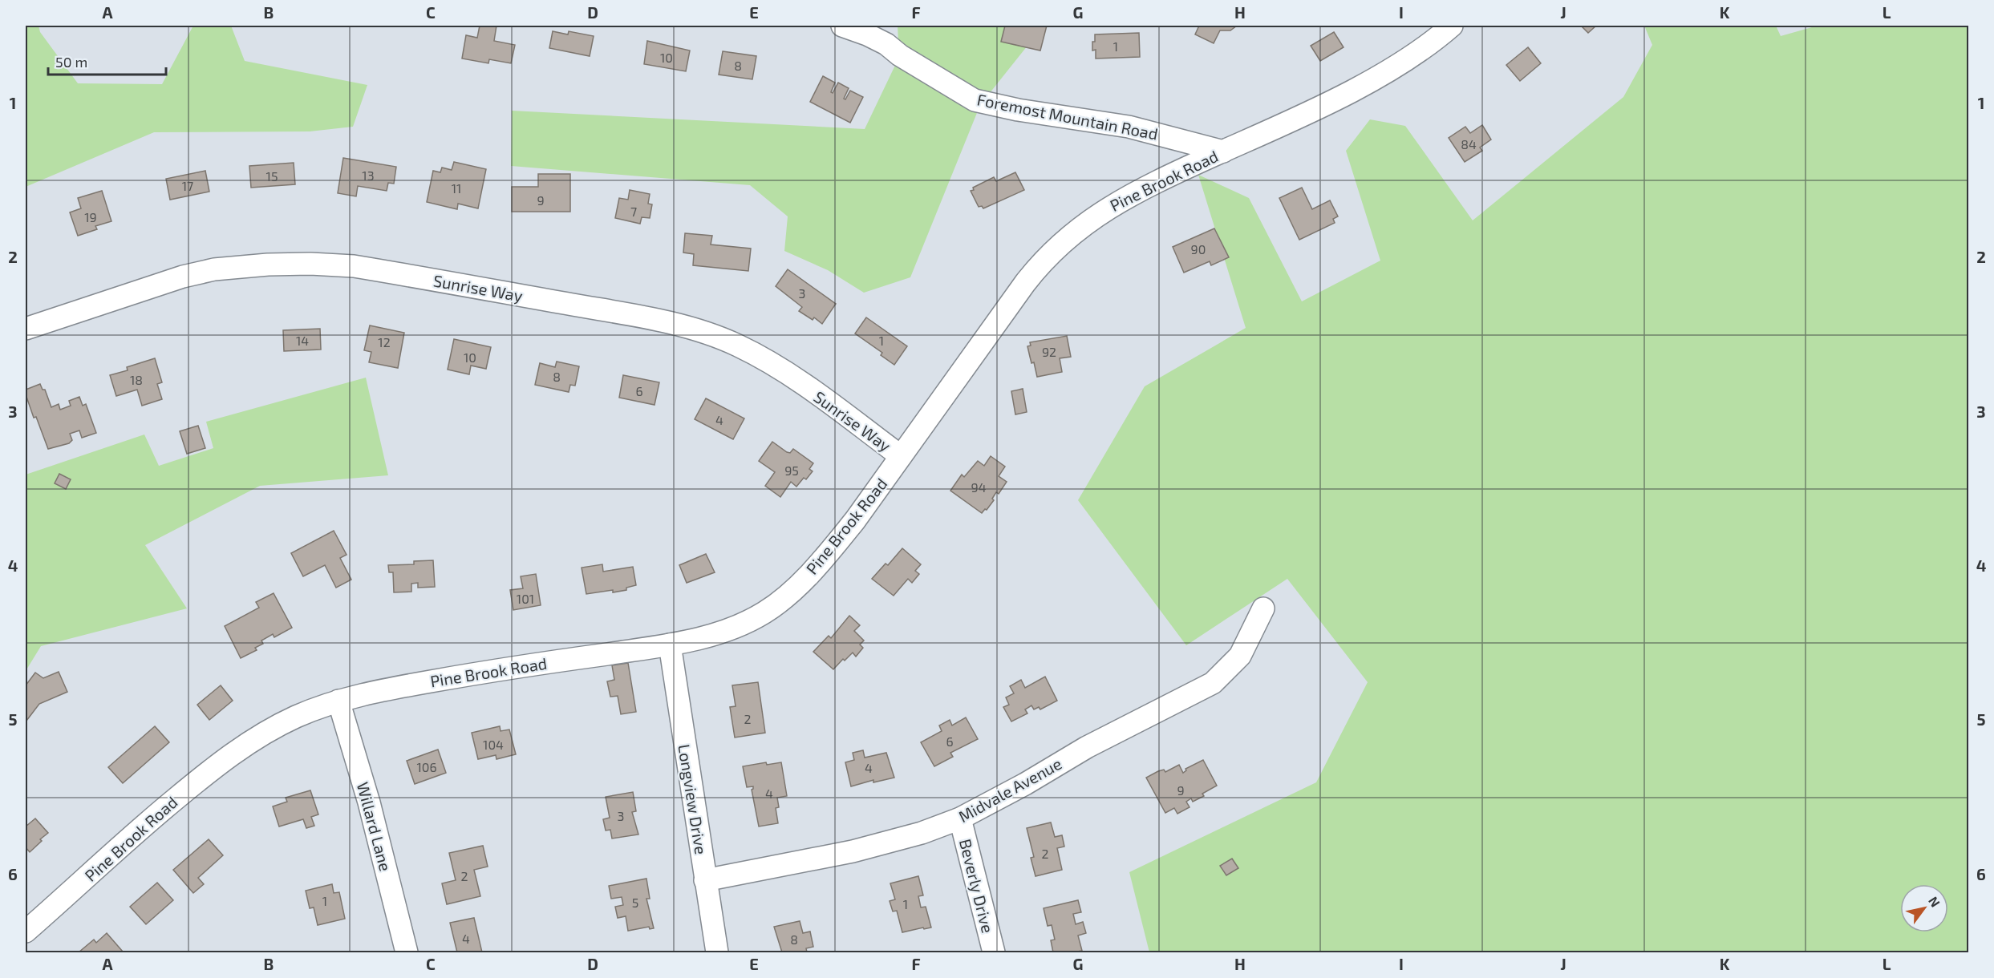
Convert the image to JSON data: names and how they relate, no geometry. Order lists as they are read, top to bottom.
{
  "streets": {
    "street": [
      "Foremost Mountain Road",
      "Pine Brook Road",
      "Sunrise Way",
      "Midvale Avenue",
      "Longview Drive",
      "Willard Lane",
      "Beverly Drive"
    ]
  },
  "crossings": [
    ["Foremost Mountain Road", "Pine Brook Road"],
    ["Pine Brook Road", "Sunrise Way"],
    ["Pine Brook Road", "Longview Drive"],
    ["Pine Brook Road", "Willard Lane"],
    ["Midvale Avenue", "Longview Drive"],
    ["Midvale Avenue", "Beverly Drive"]
  ],
  "house_numbers": [
    "1",
    "10",
    "8",
    "84",
    "13",
    "15",
    "17",
    "11",
    "9",
    "7",
    "19",
    "90",
    "3",
    "14",
    "1",
    "12",
    "92",
    "10",
    "8",
    "18",
    "6",
    "4",
    "95",
    "94",
    "101",
    "2",
    "6",
    "104",
    "106",
    "4",
    "9",
    "4",
    "3",
    "2",
    "2",
    "1",
    "5",
    "1",
    "4",
    "8"
  ],
  "scale_bar": "50 m",
  "north": "top right",
  "grid": {
    "columns": [
      "A",
      "B",
      "C",
      "D",
      "E",
      "F",
      "G",
      "H",
      "I",
      "J",
      "K",
      "L"
    ],
    "rows": [
      "1",
      "2",
      "3",
      "4",
      "5",
      "6"
    ]
  }
}
